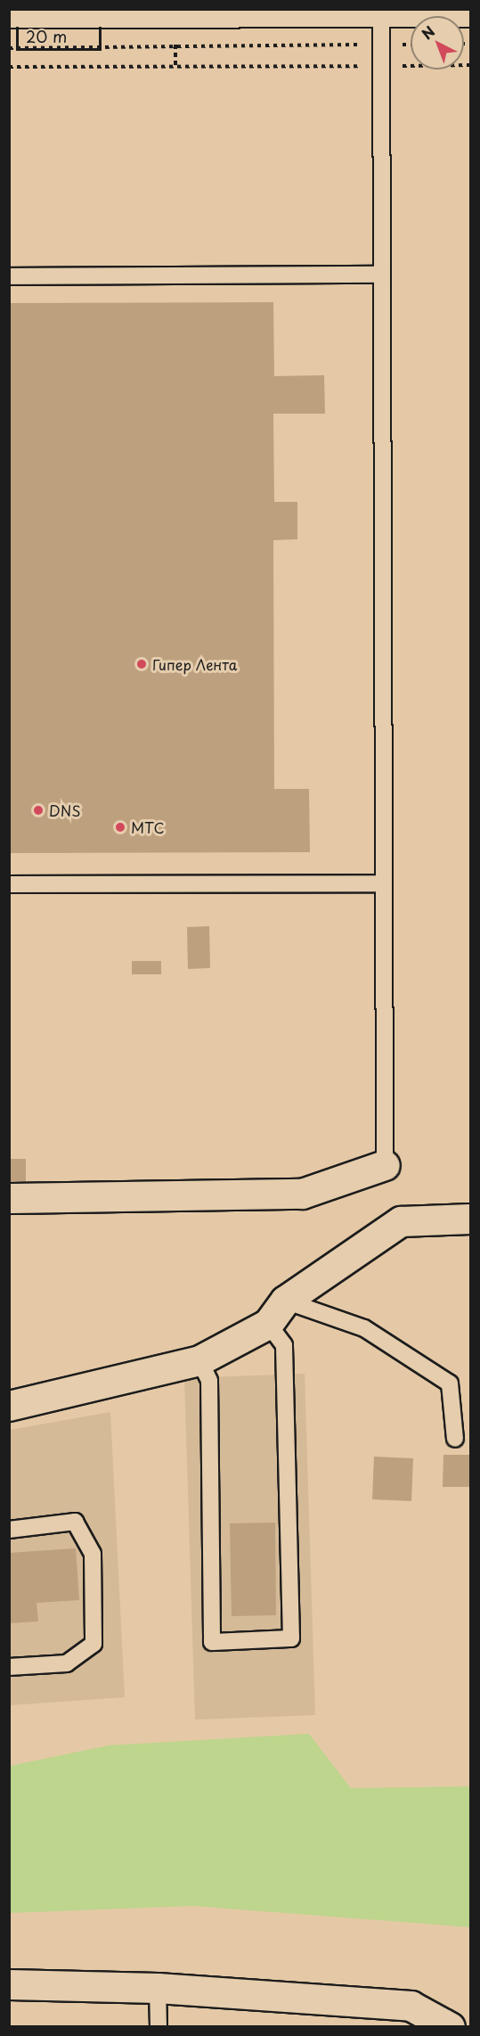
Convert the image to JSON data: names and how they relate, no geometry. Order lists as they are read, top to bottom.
{
  "places": ["Гипер Лента", "DNS", "МТС"],
  "scale_bar": "20 m",
  "north": "top left"
}
